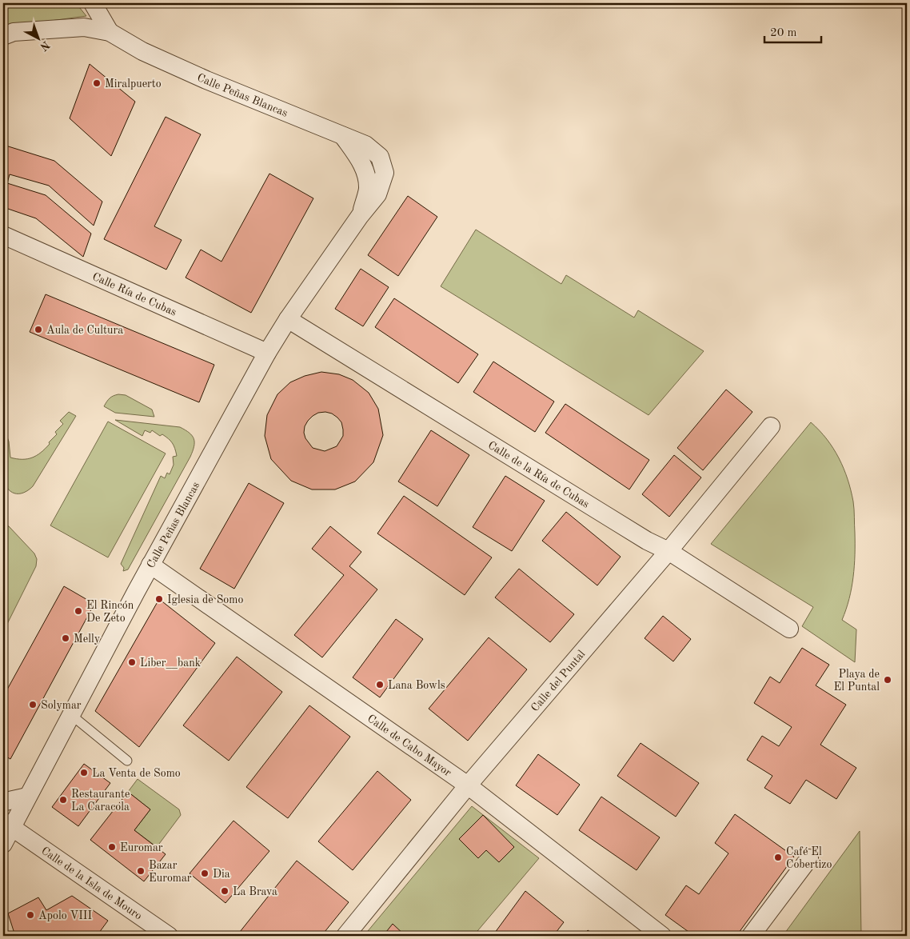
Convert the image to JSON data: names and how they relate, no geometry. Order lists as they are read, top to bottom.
{
  "streets": {
    "street": [
      "Calle Peñas Blancas",
      "Calle Ría de Cubas",
      "Calle de la Ría de Cubas",
      "Calle del Puntal",
      "Calle de Cabo Mayor",
      "Calle de la Isla de Mouro"
    ]
  },
  "crossings": [
    ["Calle Peñas Blancas", "Calle Ría de Cubas"],
    ["Calle Peñas Blancas", "Calle de la Ría de Cubas"],
    ["Calle Peñas Blancas", "Calle de Cabo Mayor"],
    ["Calle Peñas Blancas", "Calle de la Isla de Mouro"],
    ["Calle de la Ría de Cubas", "Calle del Puntal"],
    ["Calle del Puntal", "Calle de Cabo Mayor"]
  ],
  "places": [
    "Miralpuerto",
    "Aula de Cultura",
    "Iglesia de Somo",
    "El Rincón De Zeto",
    "Melly",
    "Liber__bank",
    "Playa de El Puntal",
    "Lana Bowls",
    "Solymar",
    "La Venta de Somo",
    "Restaurante La Caracola",
    "Euromar",
    "Café El Cobertizo",
    "Bazar Euromar",
    "Dia",
    "La Brava",
    "Apolo VIII"
  ],
  "scale_bar": "20 m",
  "north": "bottom right"
}
